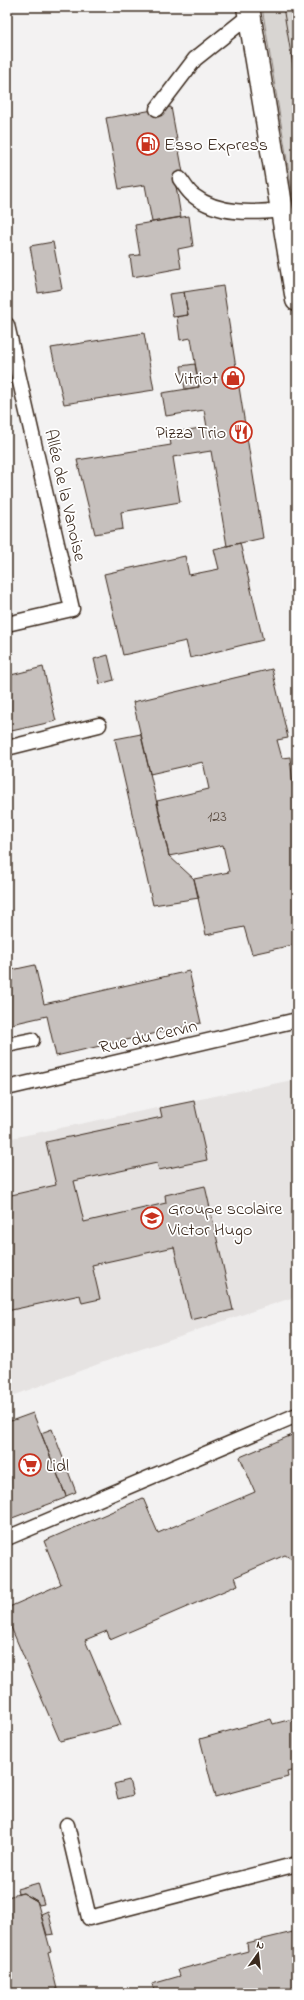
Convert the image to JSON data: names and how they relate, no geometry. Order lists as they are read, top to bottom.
{
  "streets": {
    "lane": ["Allée de la Vanoise", "Rue du Cervin"]
  },
  "places": {
    "fuel station": ["Esso Express"],
    "shop": ["Vitriot"],
    "restaurant": ["Pizza Trio"],
    "school or university": ["Groupe scolaire Victor Hugo"],
    "supermarket": ["Lidl"]
  },
  "house_numbers": ["123"],
  "north": "top"
}
